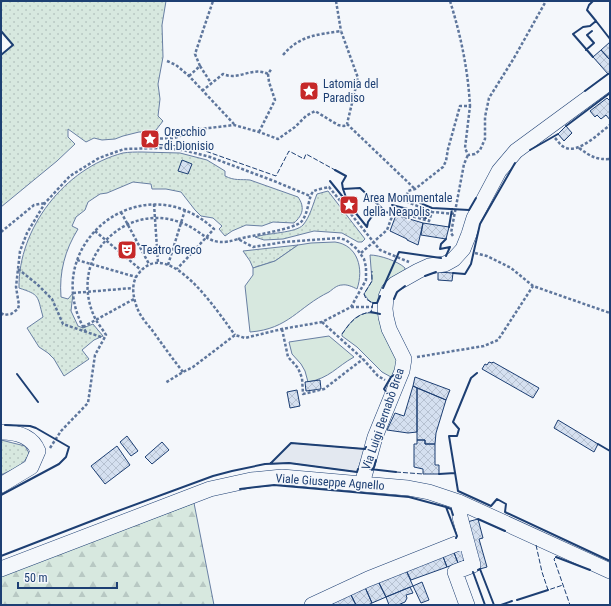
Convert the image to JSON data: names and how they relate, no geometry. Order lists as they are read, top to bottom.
{
  "streets": {
    "street": ["Via Luigi Bernabò Brea", "Viale Giuseppe Agnello"]
  },
  "crossings": [
    ["Via Luigi Bernabò Brea", "Viale Giuseppe Agnello"]
  ],
  "places": {
    "place": ["Latomia del Paradiso", "Orecchio di Dionisio", "Area Monumentale della Neapolis"],
    "theatre": ["Teatro Greco"]
  },
  "scale_bar": "50 m"
}
